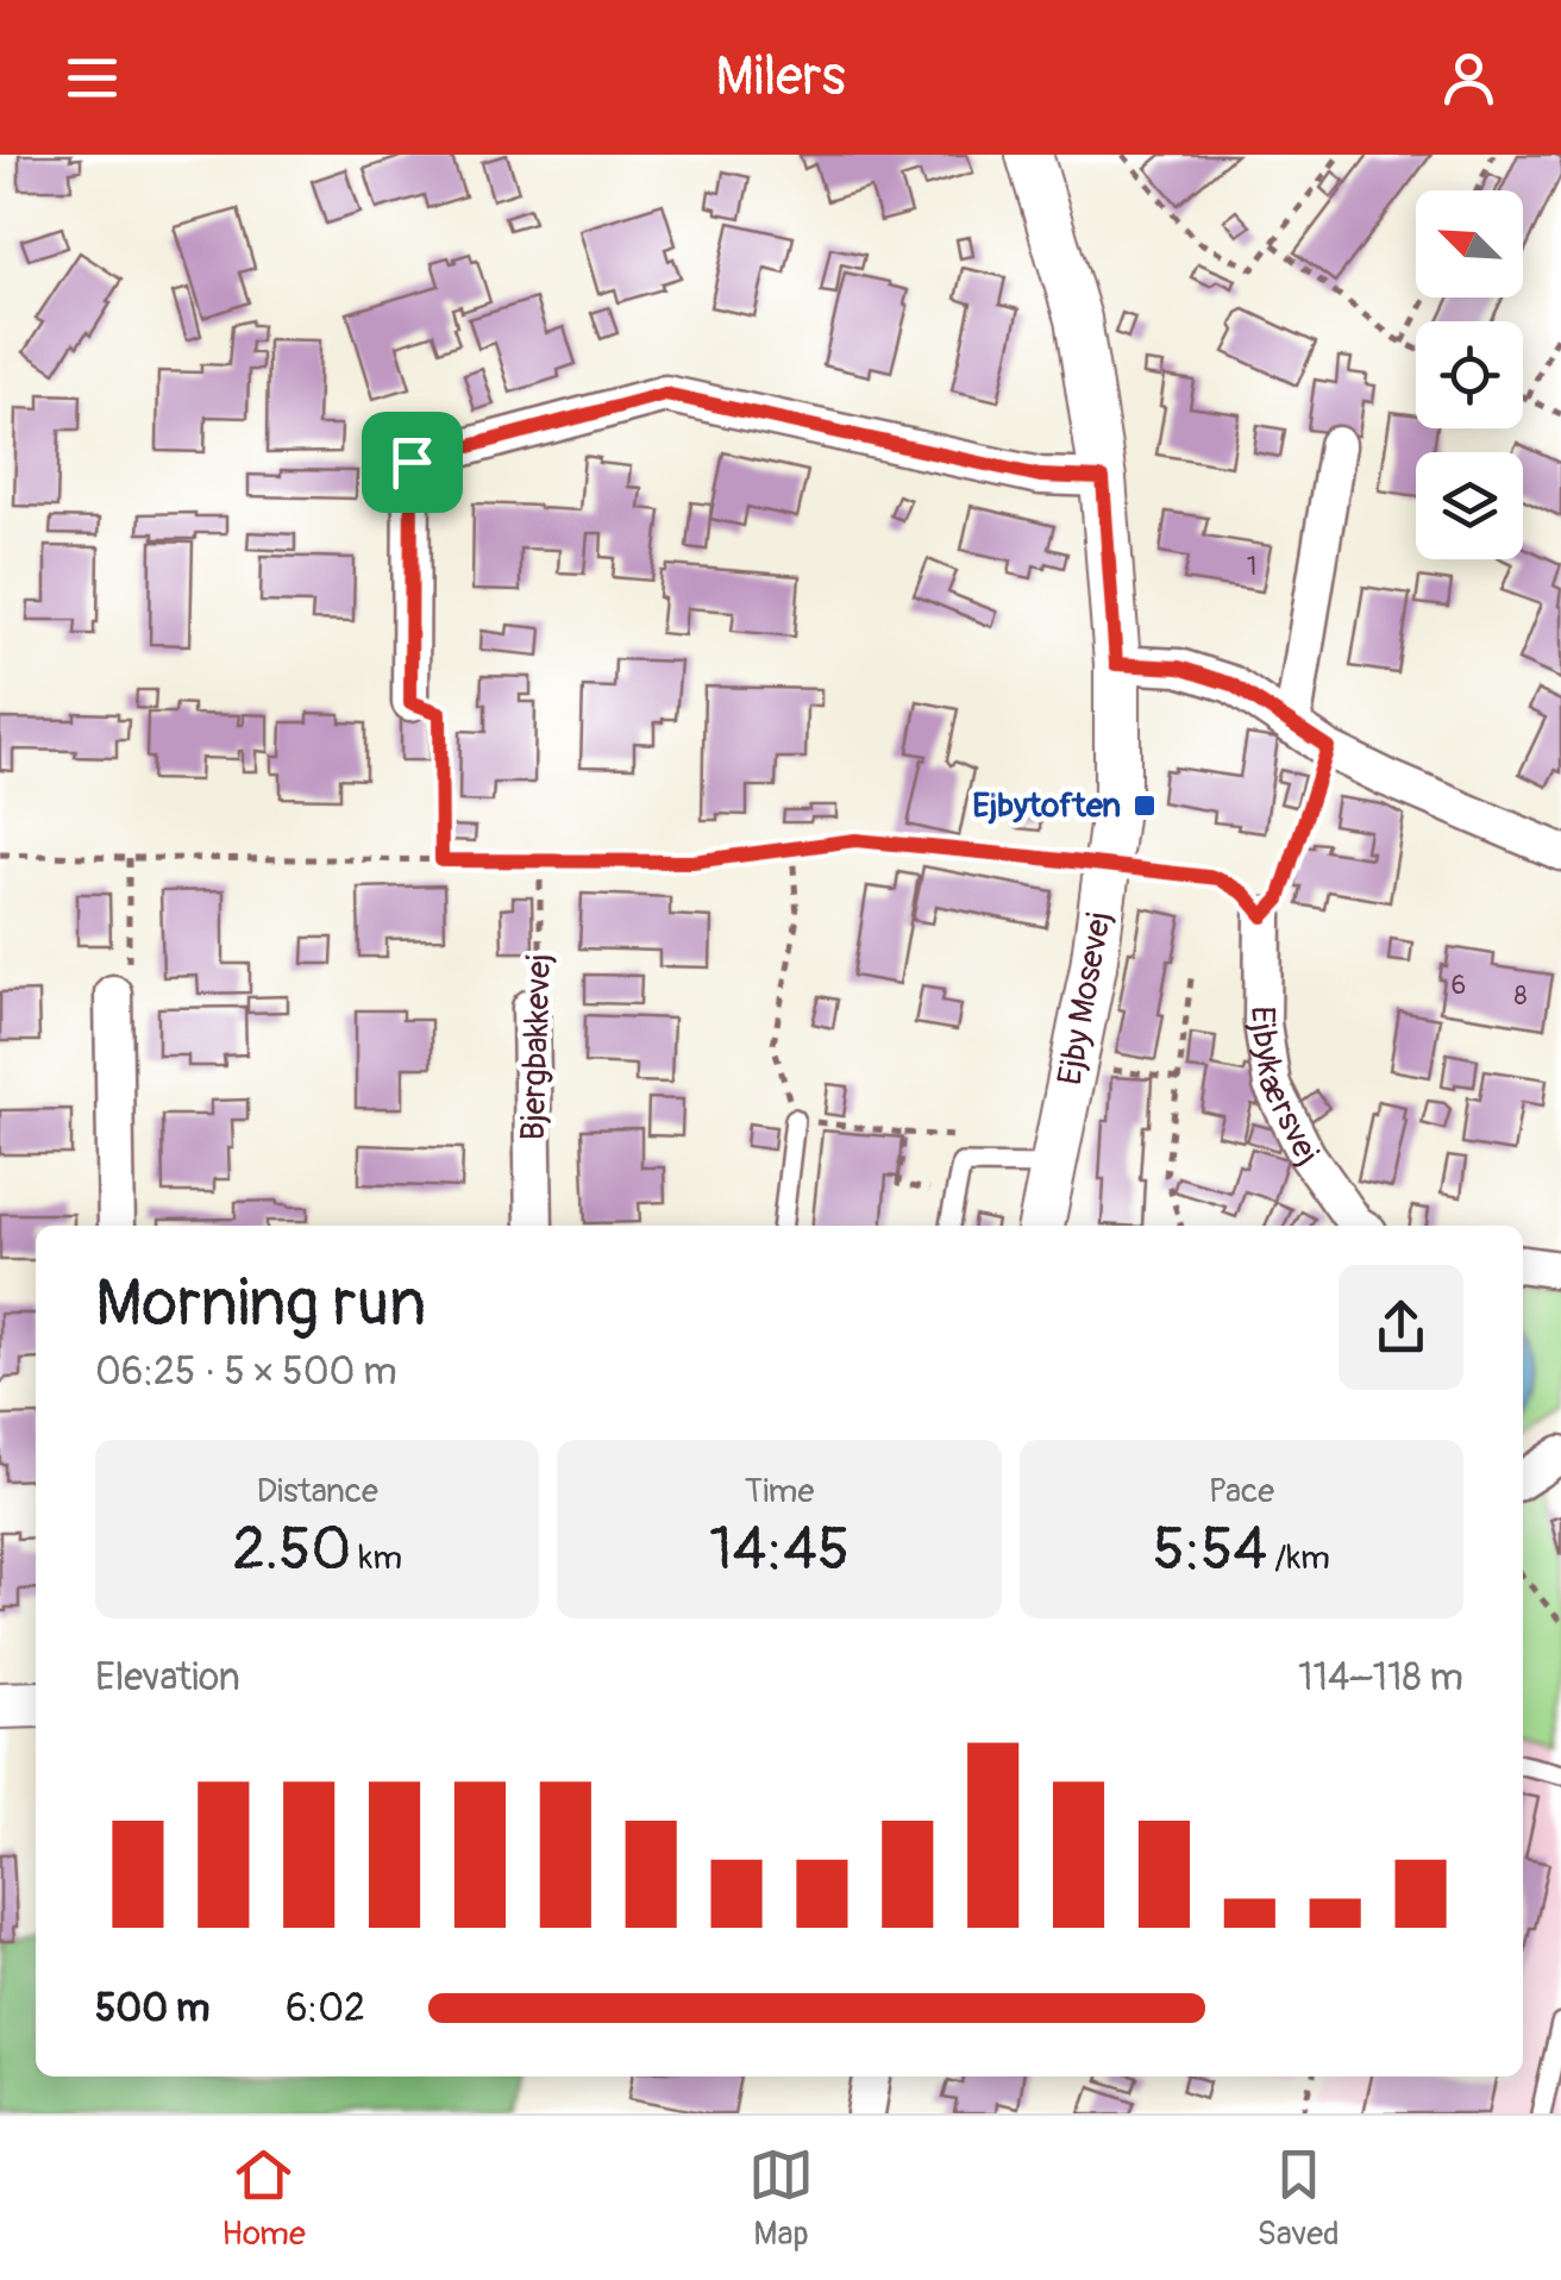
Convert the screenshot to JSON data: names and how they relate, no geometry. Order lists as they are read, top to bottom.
{
  "streets": {
    "street": ["Ejby Mosevej", "Bjergbakkevej", "Ejbykærsvej"]
  },
  "places": {
    "transit": ["Ejbytoften"]
  },
  "house_numbers": ["1", "6", "8"],
  "north": "top left",
  "page": {
    "header": "Milers",
    "heading": ["Morning run", "06:25 · 5 × 500 m"],
    "stats": [
      ["Distance", "2.50 km"],
      ["Time", "14:45"],
      ["Pace", "5:54 /km"]
    ],
    "chart": ["Elevation", "114–118 m"],
    "list": [
      {
        "name": "500 m",
        "note": "6:02"
      }
    ],
    "tabs": ["Home", "Map", "Saved"]
  }
}
